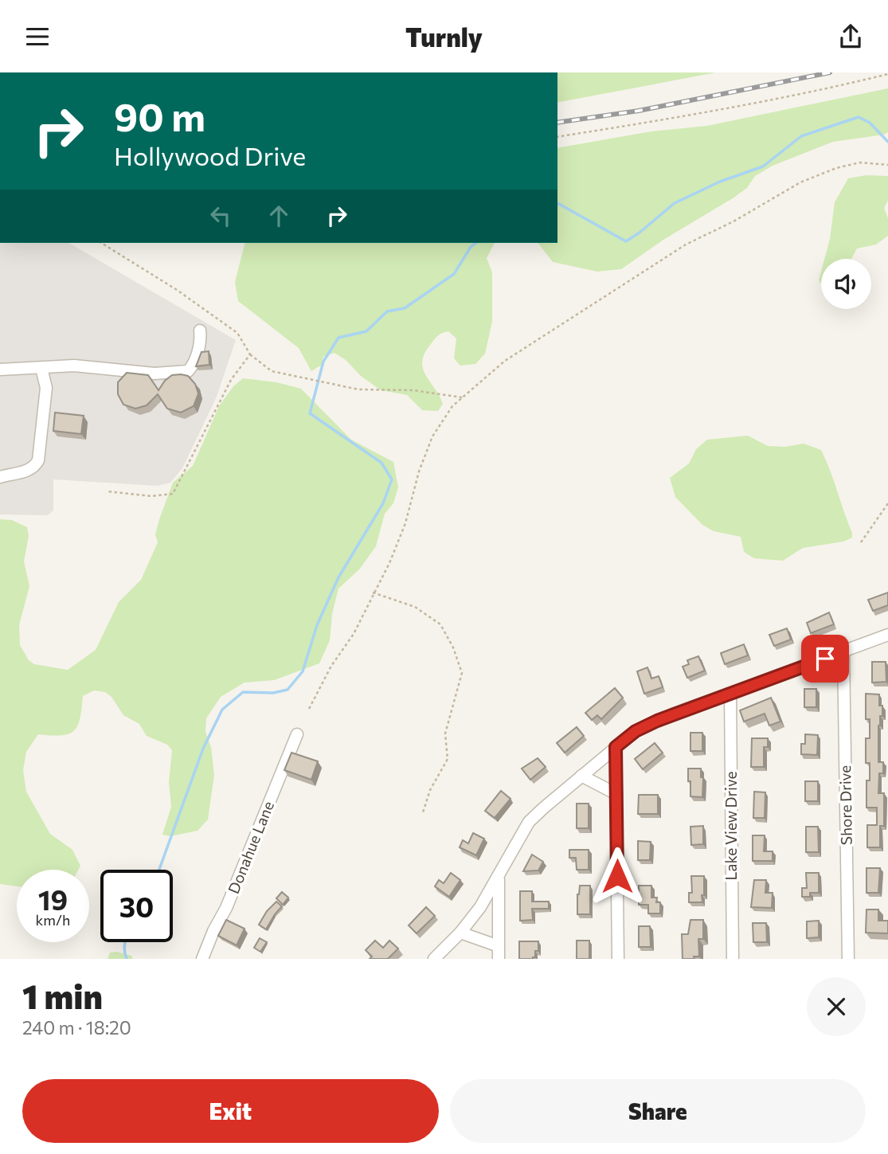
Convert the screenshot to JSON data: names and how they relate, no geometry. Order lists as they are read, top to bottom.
{
  "streets": {
    "street": ["Shore Drive", "Lake View Drive", "Donahue Lane"]
  },
  "page": {
    "header": "Turnly",
    "turn": ["90 m", "Hollywood Drive"],
    "speed": "19 km/h",
    "limit": "30",
    "heading": ["1 min", "240 m · 18:20"],
    "buttons": ["Exit", "Share"]
  }
}
